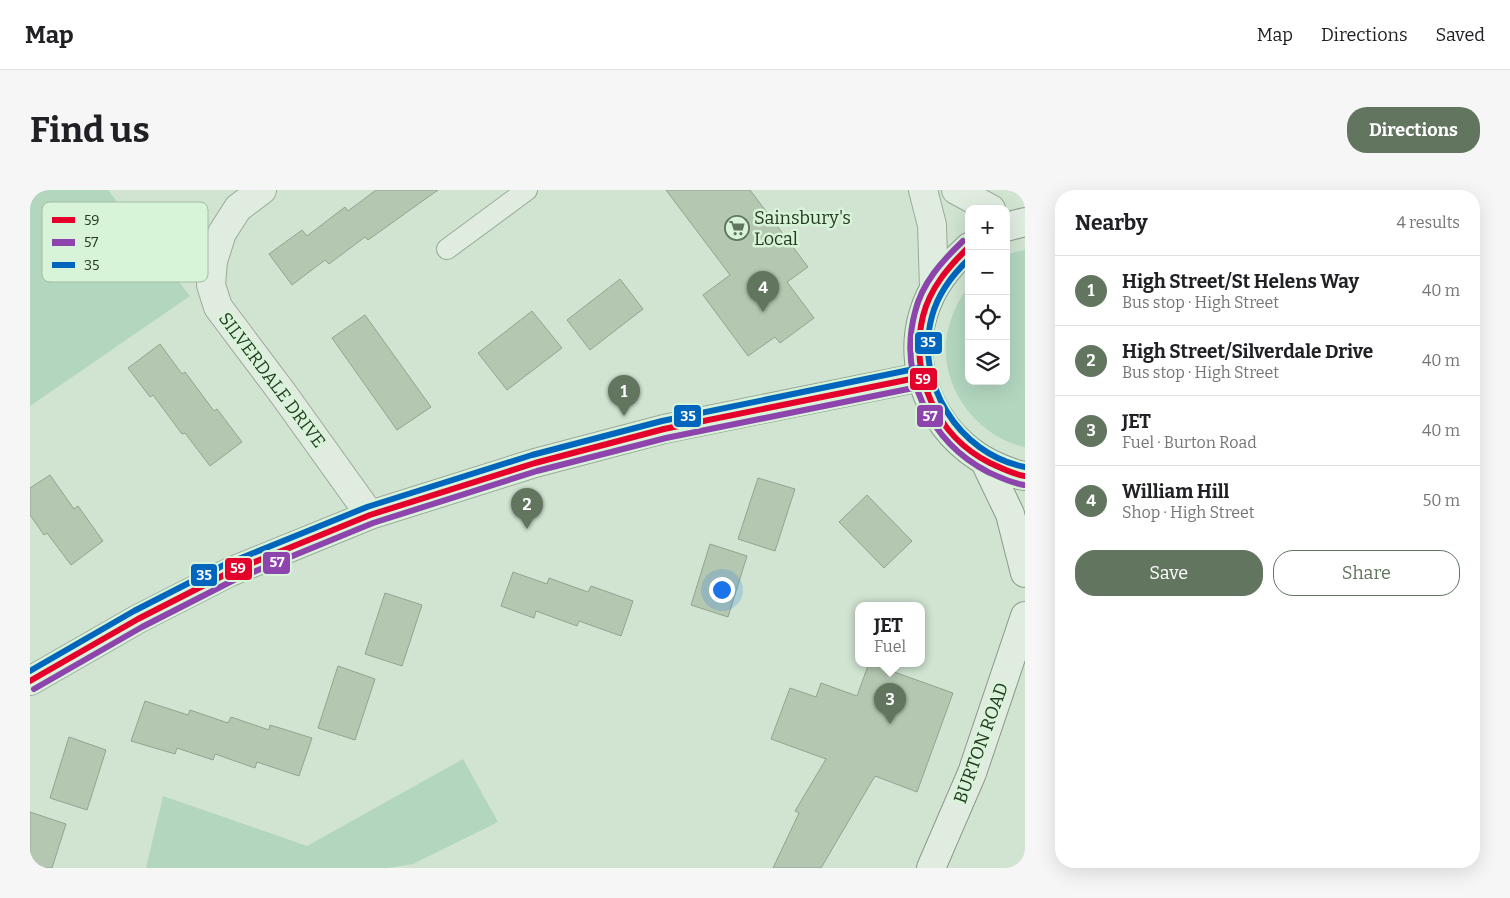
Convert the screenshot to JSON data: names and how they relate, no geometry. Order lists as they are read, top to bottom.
{
  "streets": {
    "street": ["SILVERDALE DRIVE", "BURTON ROAD"]
  },
  "places": {
    "supermarket": ["Sainsbury's Local"]
  },
  "lines": ["transit line 57", "transit line 59", "transit line 35"],
  "legend": ["59", "57", "35"],
  "page": {
    "header": "Map",
    "nav": ["Map", "Directions", "Saved"],
    "buttons": [
      "Directions",
      ["Save", "Share"]
    ],
    "title": "Find us",
    "heading": ["Nearby", "4 results"],
    "map_buttons": ["+", "−"],
    "list": [
      {
        "mark": "1",
        "name": "High Street/St Helens Way",
        "note": "Bus stop · High Street",
        "value": "40 m"
      },
      {
        "mark": "2",
        "name": "High Street/Silverdale Drive",
        "note": "Bus stop · High Street",
        "value": "40 m"
      },
      {
        "mark": "3",
        "name": "JET",
        "note": "Fuel · Burton Road",
        "value": "40 m"
      },
      {
        "mark": "4",
        "name": "William Hill",
        "note": "Shop · High Street",
        "value": "50 m"
      }
    ],
    "pins": [
      "4",
      "1",
      "2",
      "3"
    ],
    "popup": ["JET", "Fuel"]
  }
}
